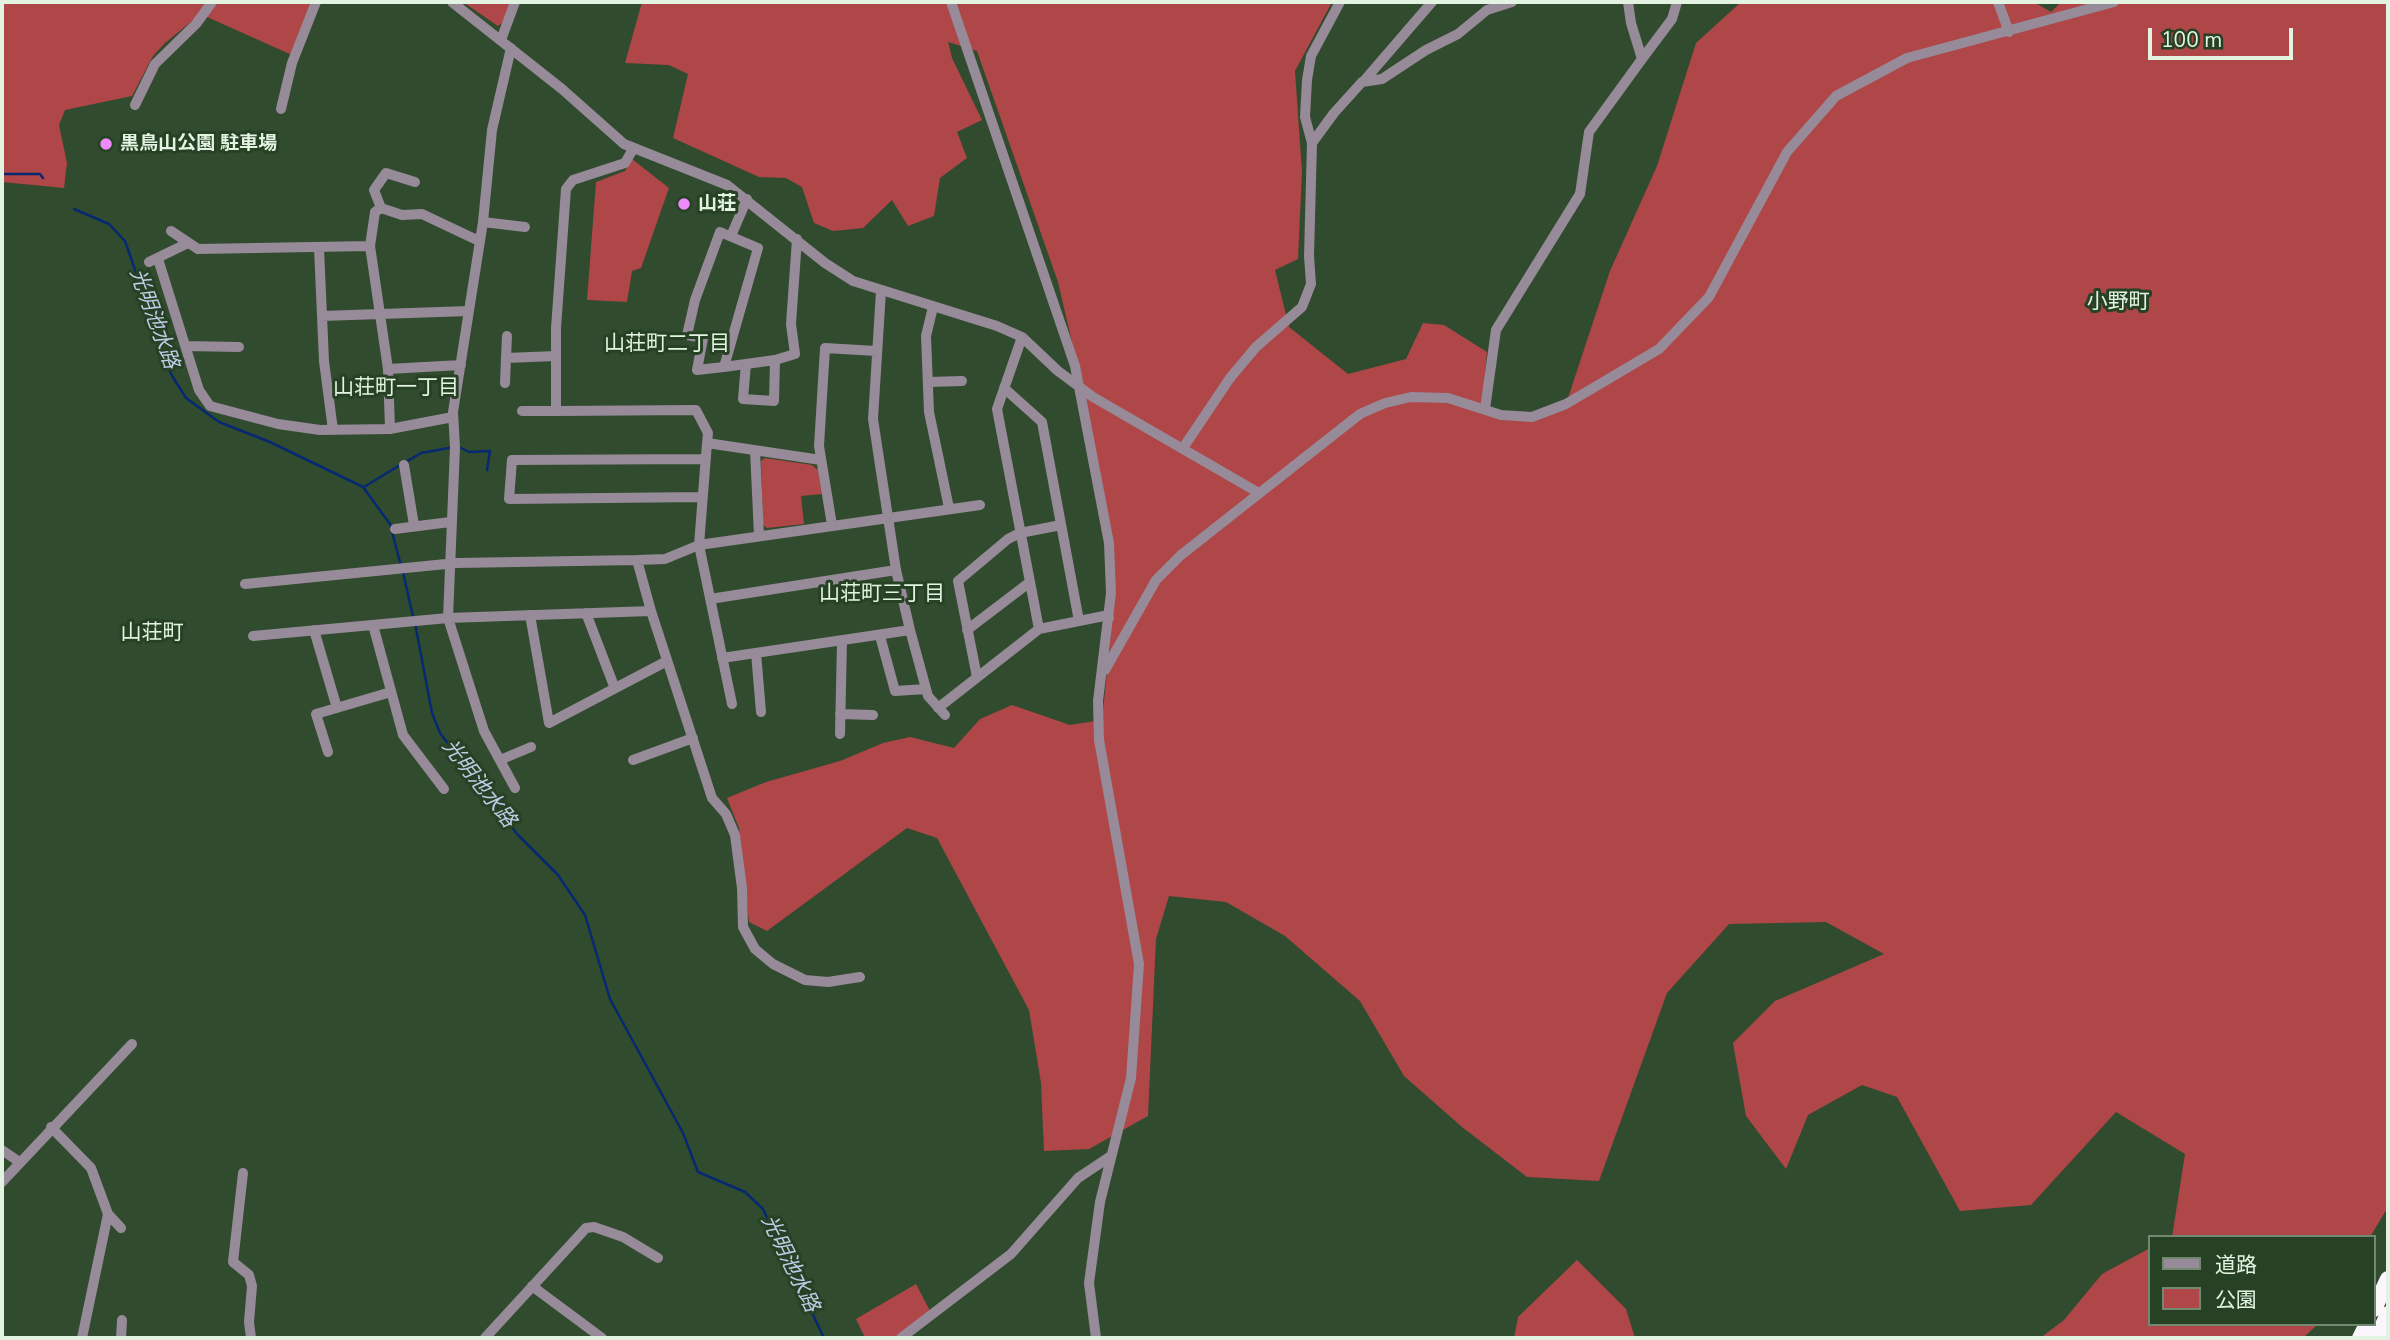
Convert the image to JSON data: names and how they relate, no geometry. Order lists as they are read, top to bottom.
{
  "districts": [
    "小野町",
    "山荘町二丁目",
    "山荘町一丁目",
    "山荘町三丁目",
    "山荘町"
  ],
  "water": ["光明池水路"],
  "places": ["黒鳥山公園 駐車場", "山荘"],
  "legend": ["道路", "公園"],
  "scale_bar": "100 m"
}
